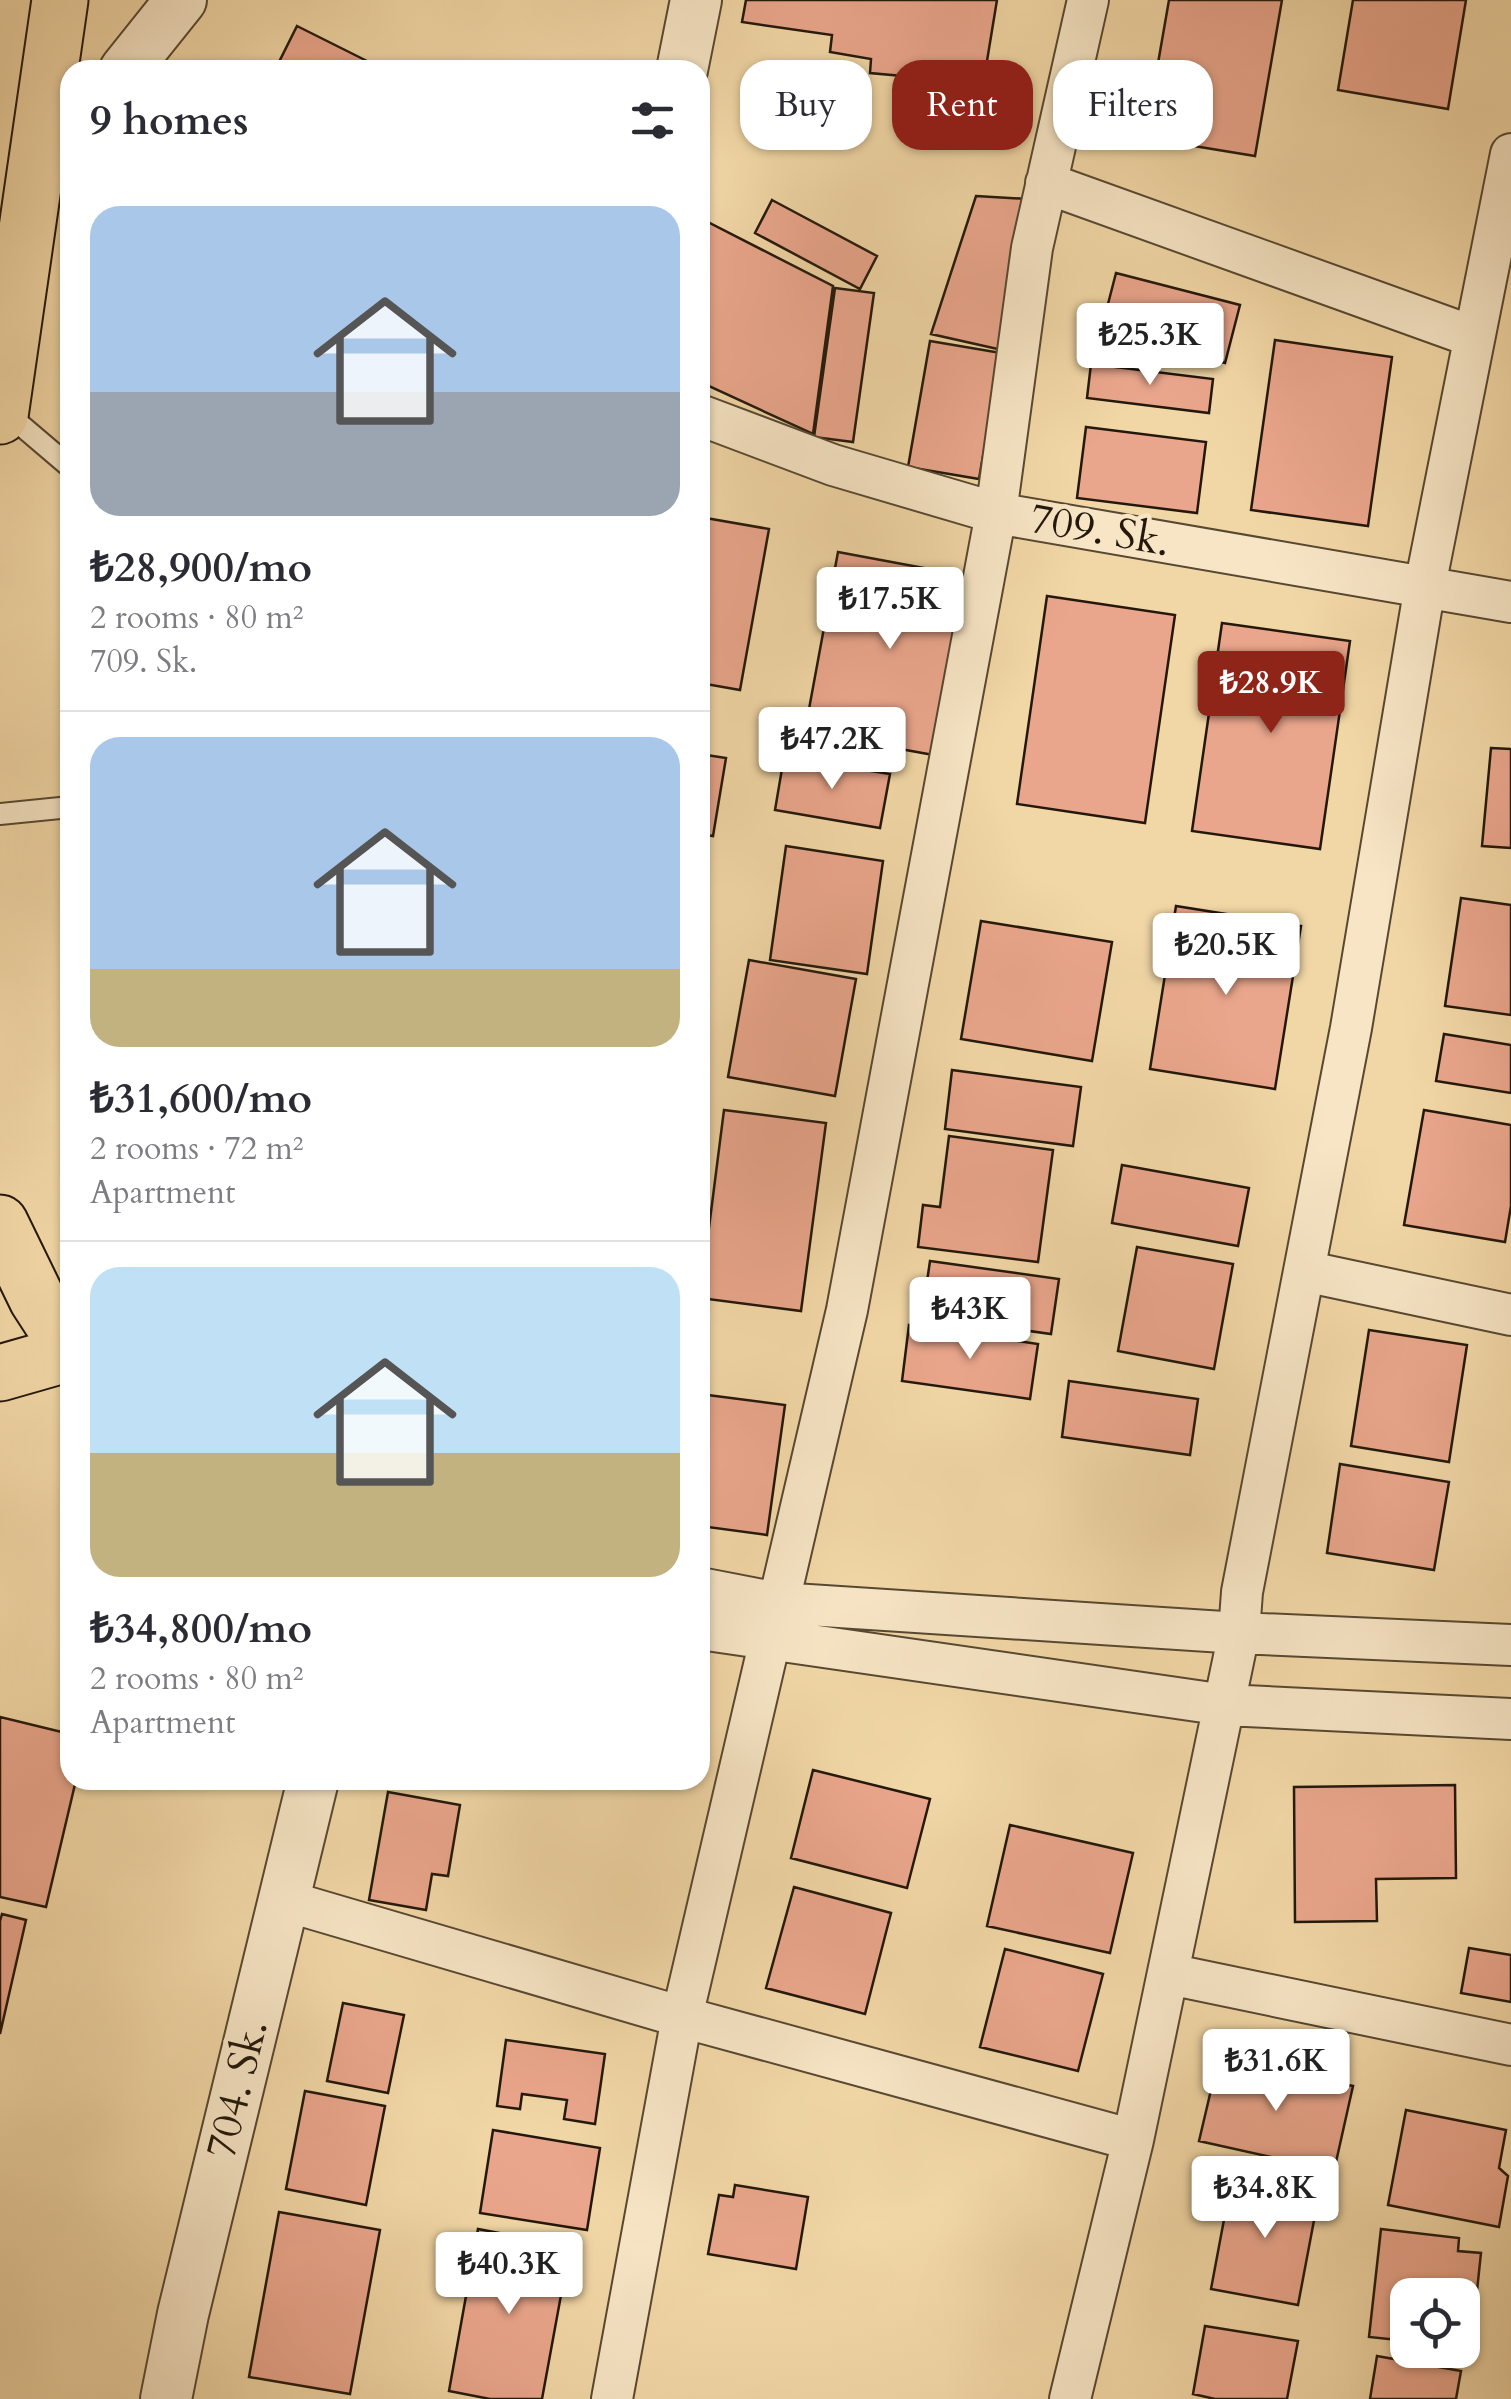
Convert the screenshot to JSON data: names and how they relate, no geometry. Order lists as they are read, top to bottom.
{
  "streets": {
    "street": ["709. Sk.", "704. Sk."]
  },
  "page": {
    "chip": ["Buy", "Rent", "Filters"],
    "heading": "9 homes",
    "list": [
      {
        "name": "₺28,900/mo",
        "note": "2 rooms · 80 m² · 709. Sk."
      },
      {
        "name": "₺31,600/mo",
        "note": "2 rooms · 72 m² · Apartment"
      },
      {
        "name": "₺34,800/mo",
        "note": "2 rooms · 80 m² · Apartment"
      }
    ],
    "price": [
      "₺25.3K",
      "₺17.5K",
      "₺28.9K",
      "₺47.2K",
      "₺20.5K",
      "₺43K",
      "₺31.6K",
      "₺34.8K",
      "₺40.3K"
    ]
  }
}
